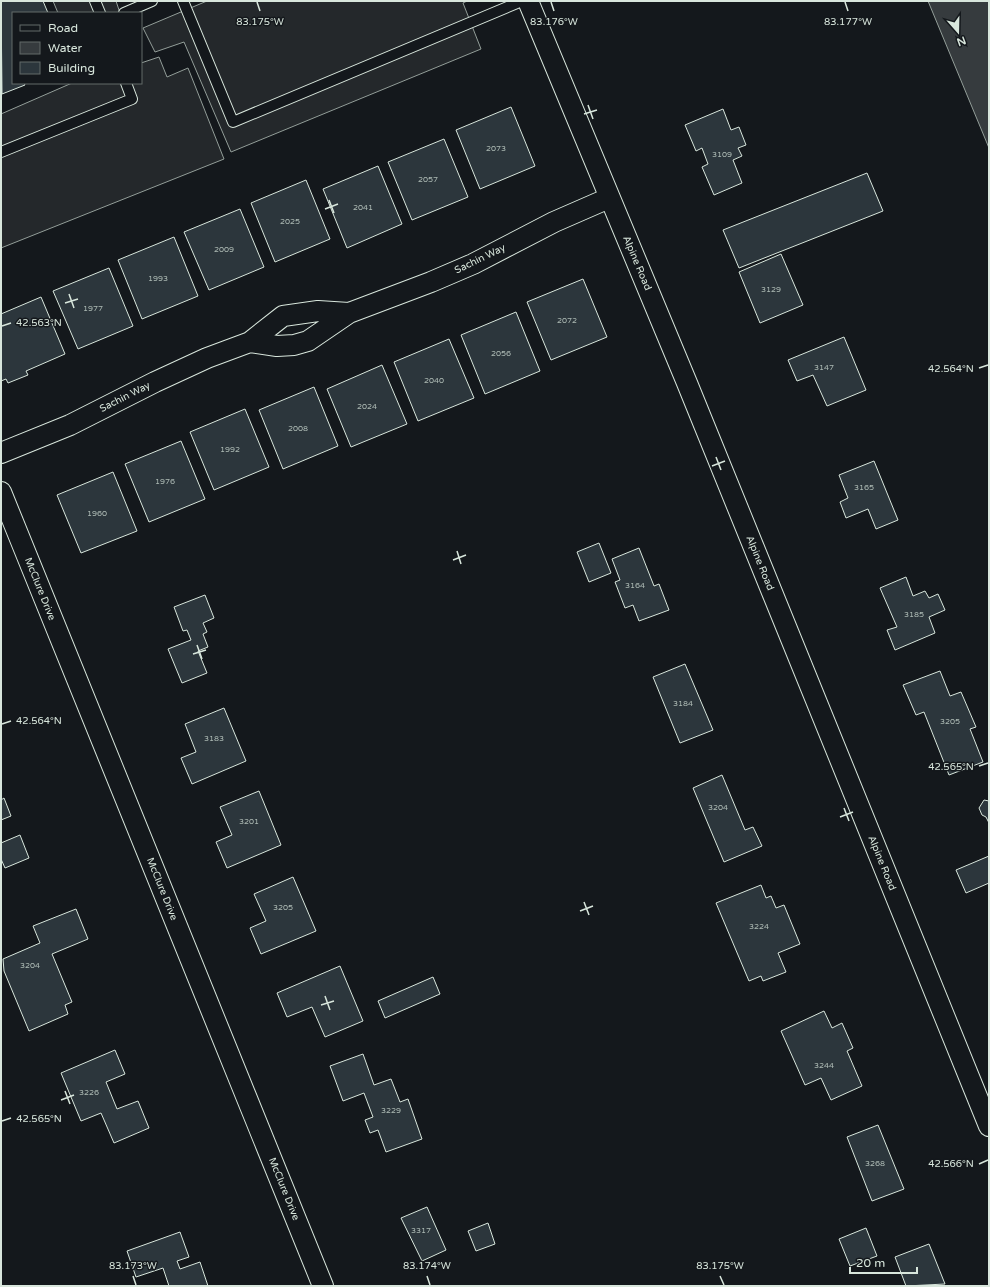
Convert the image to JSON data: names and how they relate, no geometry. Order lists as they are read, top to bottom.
{
  "streets": {
    "street": ["Sachin Way", "Alpine Road", "McClure Drive"]
  },
  "crossings": [
    ["Sachin Way", "Alpine Road"]
  ],
  "house_numbers": [
    "2073",
    "3109",
    "2057",
    "2041",
    "2025",
    "2009",
    "1993",
    "3129",
    "1977",
    "2072",
    "2056",
    "3147",
    "2040",
    "2024",
    "2008",
    "1992",
    "1976",
    "3165",
    "1960",
    "3164",
    "3185",
    "3184",
    "3205",
    "3183",
    "3204",
    "3201",
    "3205",
    "3224",
    "3204",
    "3244",
    "3226",
    "3229",
    "3268",
    "3317"
  ],
  "legend": ["Road", "Water", "Building"],
  "scale_bar": "20 m",
  "north": "bottom",
  "coordinates": [
    "83.175°W",
    "83.176°W",
    "83.177°W",
    "42.563°N",
    "42.564°N",
    "42.565°N",
    "42.566°N",
    "83.173°W",
    "83.174°W"
  ]
}
